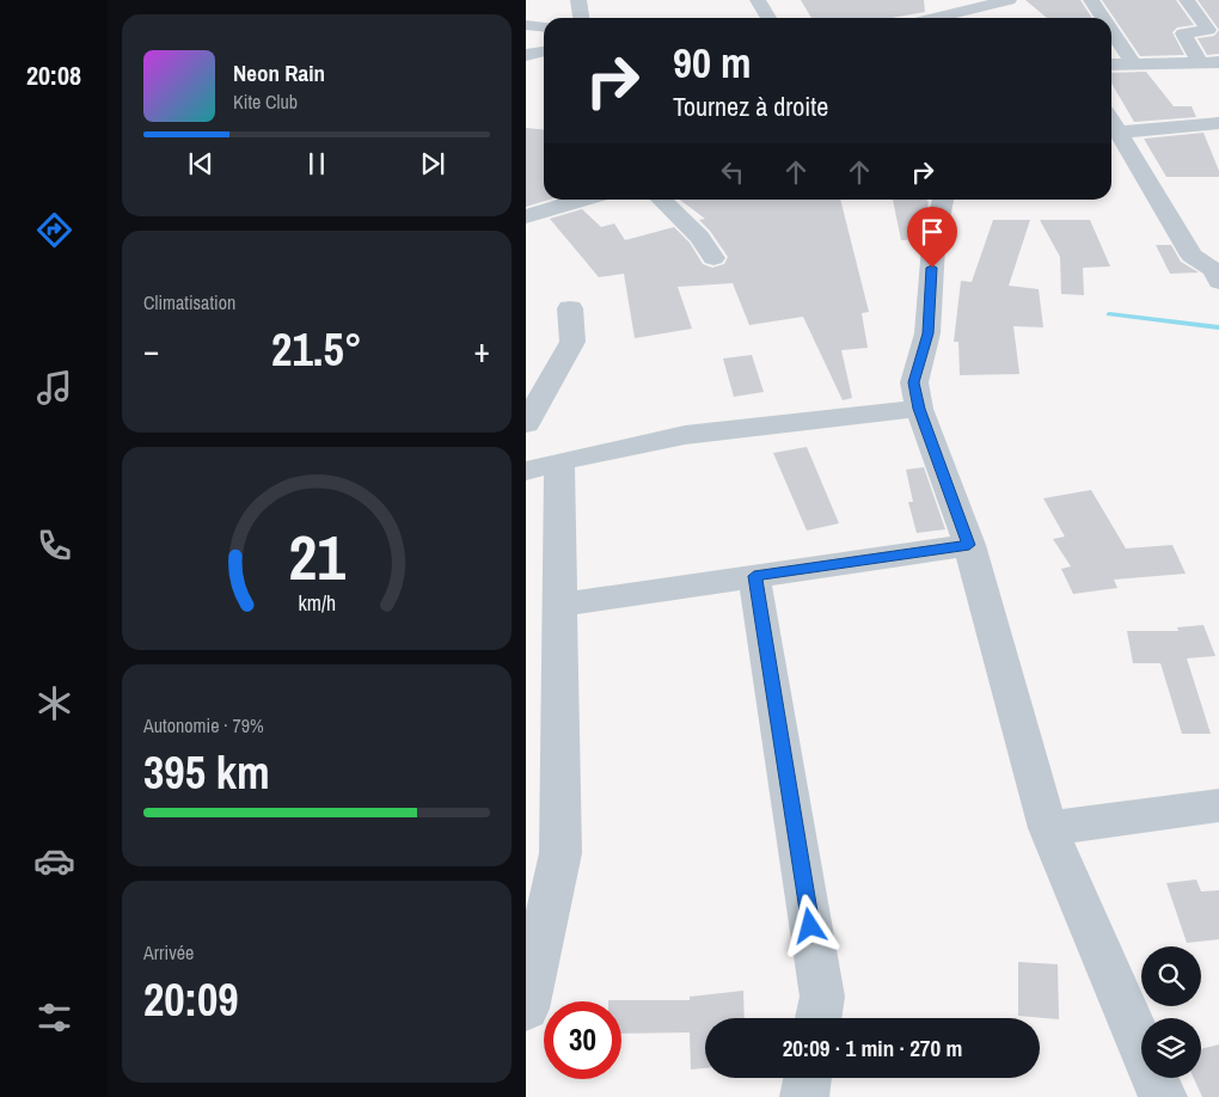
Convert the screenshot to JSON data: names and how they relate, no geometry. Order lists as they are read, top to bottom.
{
  "page": {
    "tabs": "20:08",
    "turn": ["90 m", "Tournez à droite"],
    "song": ["Neon Rain", "Kite Club"],
    "tile": [
      "Climatisation",
      ["Autonomie · 79%", "395 km"],
      ["Arrivée", "20:09"]
    ],
    "heat": ["−", "21.5°", "+"],
    "limit": "30",
    "trip": "20:09 · 1 min · 270 m",
    "gauge": ["21", "km/h"]
  }
}
